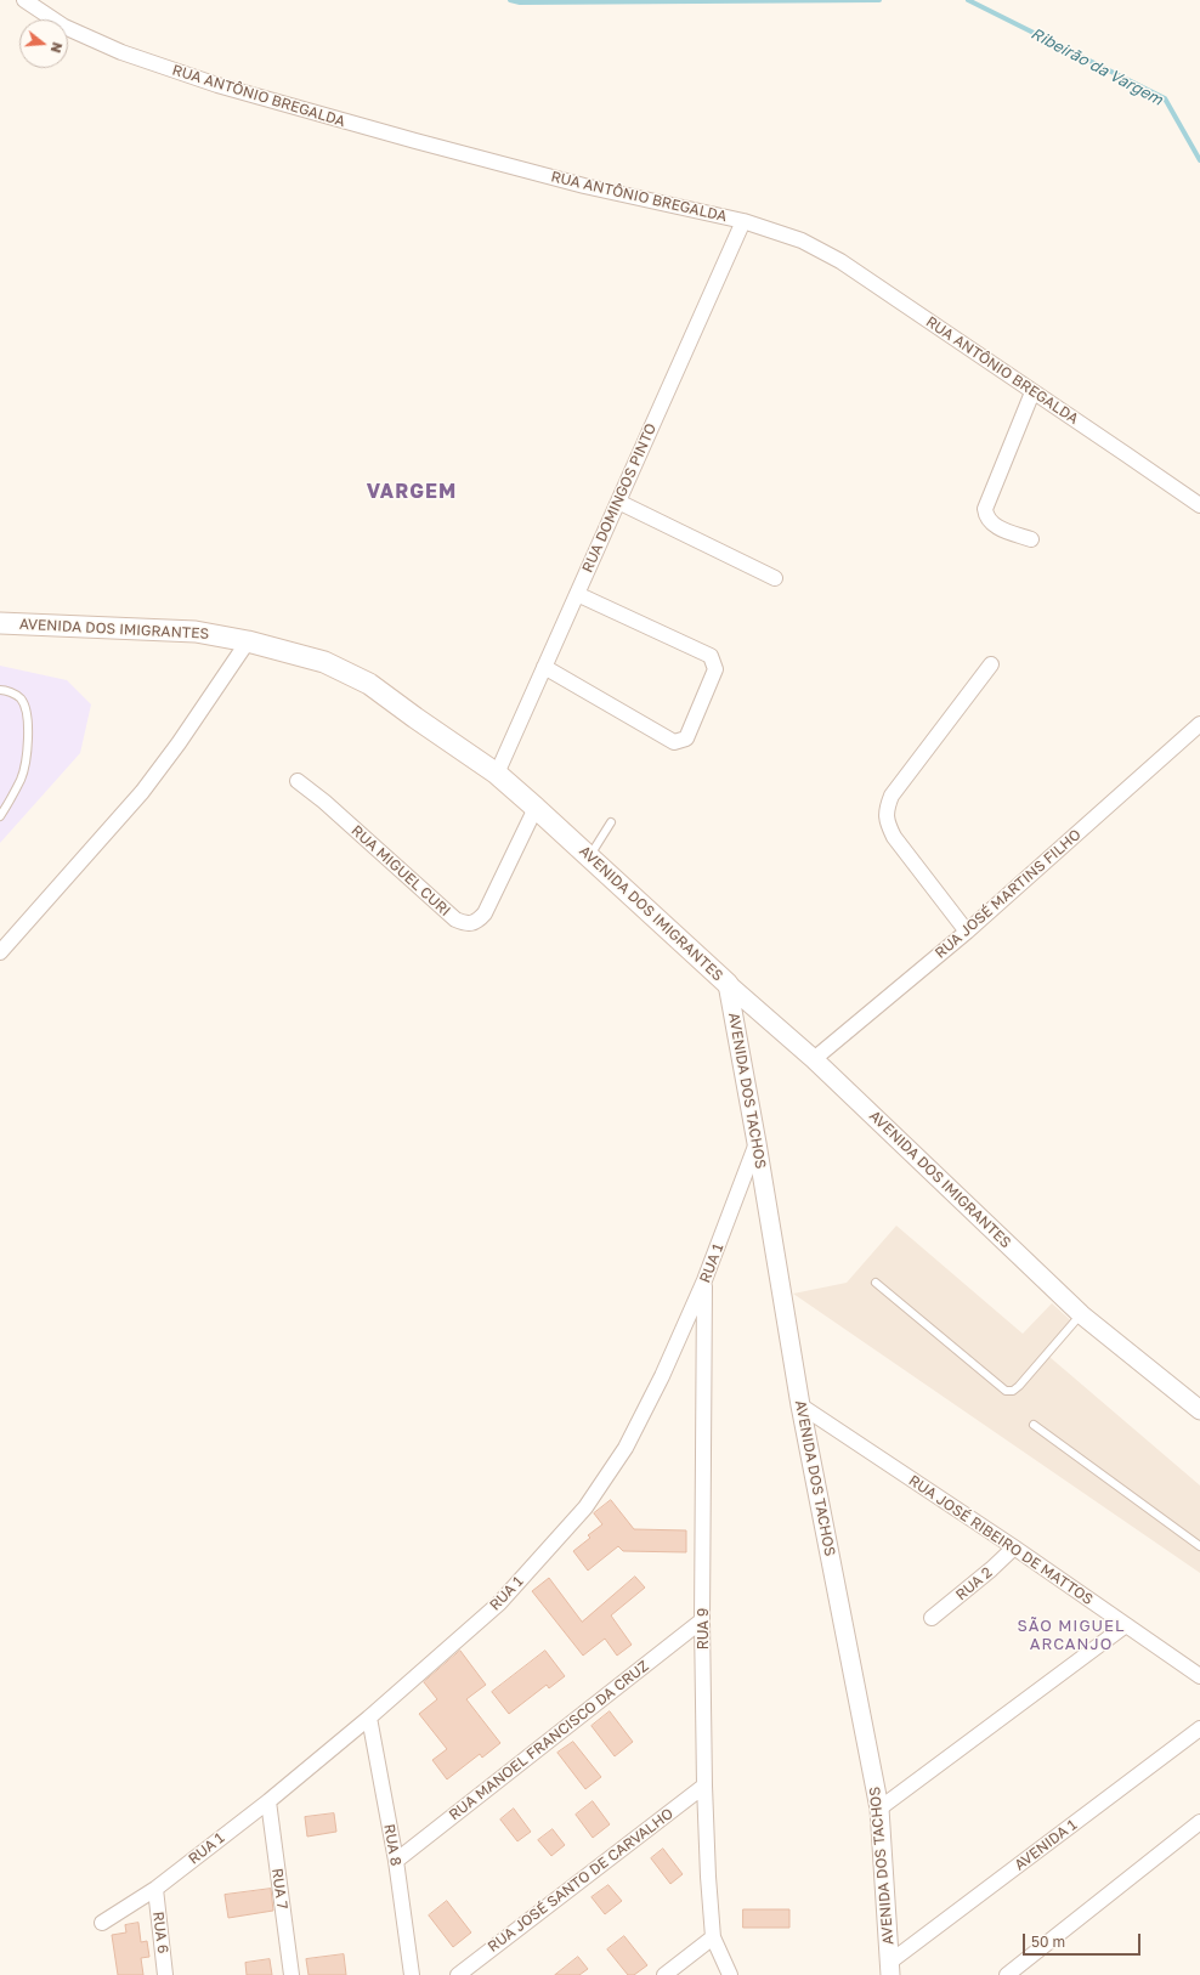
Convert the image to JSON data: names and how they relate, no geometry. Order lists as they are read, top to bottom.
{
  "streets": {
    "main road": ["AVENIDA DOS IMIGRANTES"],
    "street": [
      "RUA ANTÔNIO BREGALDA",
      "RUA DOMINGOS PINTO",
      "RUA MIGUEL CURI",
      "RUA JOSÉ MARTINS FILHO",
      "AVENIDA DOS TACHOS",
      "RUA 1",
      "RUA JOSÉ RIBEIRO DE MATTOS",
      "RUA 2",
      "RUA 9",
      "RUA MANOEL FRANCISCO DA CRUZ",
      "RUA 8",
      "AVENIDA 1",
      "RUA JOSÉ SANTO DE CARVALHO",
      "RUA 7",
      "RUA 6"
    ]
  },
  "crossings": [
    ["RUA ANTÔNIO BREGALDA", "RUA DOMINGOS PINTO"],
    ["RUA DOMINGOS PINTO", "AVENIDA DOS IMIGRANTES"],
    ["AVENIDA DOS IMIGRANTES", "RUA MIGUEL CURI"],
    ["AVENIDA DOS IMIGRANTES", "RUA JOSÉ MARTINS FILHO"],
    ["AVENIDA DOS IMIGRANTES", "AVENIDA DOS TACHOS"],
    ["AVENIDA DOS TACHOS", "RUA 1"],
    ["AVENIDA DOS TACHOS", "RUA JOSÉ RIBEIRO DE MATTOS"],
    ["AVENIDA DOS TACHOS", "AVENIDA 1"],
    ["RUA 1", "RUA 9"],
    ["RUA 1", "RUA 8"],
    ["RUA 1", "RUA 7"],
    ["RUA 1", "RUA 6"],
    ["RUA JOSÉ RIBEIRO DE MATTOS", "RUA 2"],
    ["RUA 9", "RUA MANOEL FRANCISCO DA CRUZ"],
    ["RUA 9", "RUA JOSÉ SANTO DE CARVALHO"],
    ["RUA MANOEL FRANCISCO DA CRUZ", "RUA 8"]
  ],
  "districts": ["VARGEM", "SÃO MIGUEL ARCANJO"],
  "water": ["Ribeirão da Vargem"],
  "scale_bar": "50 m",
  "north": "right"
}
